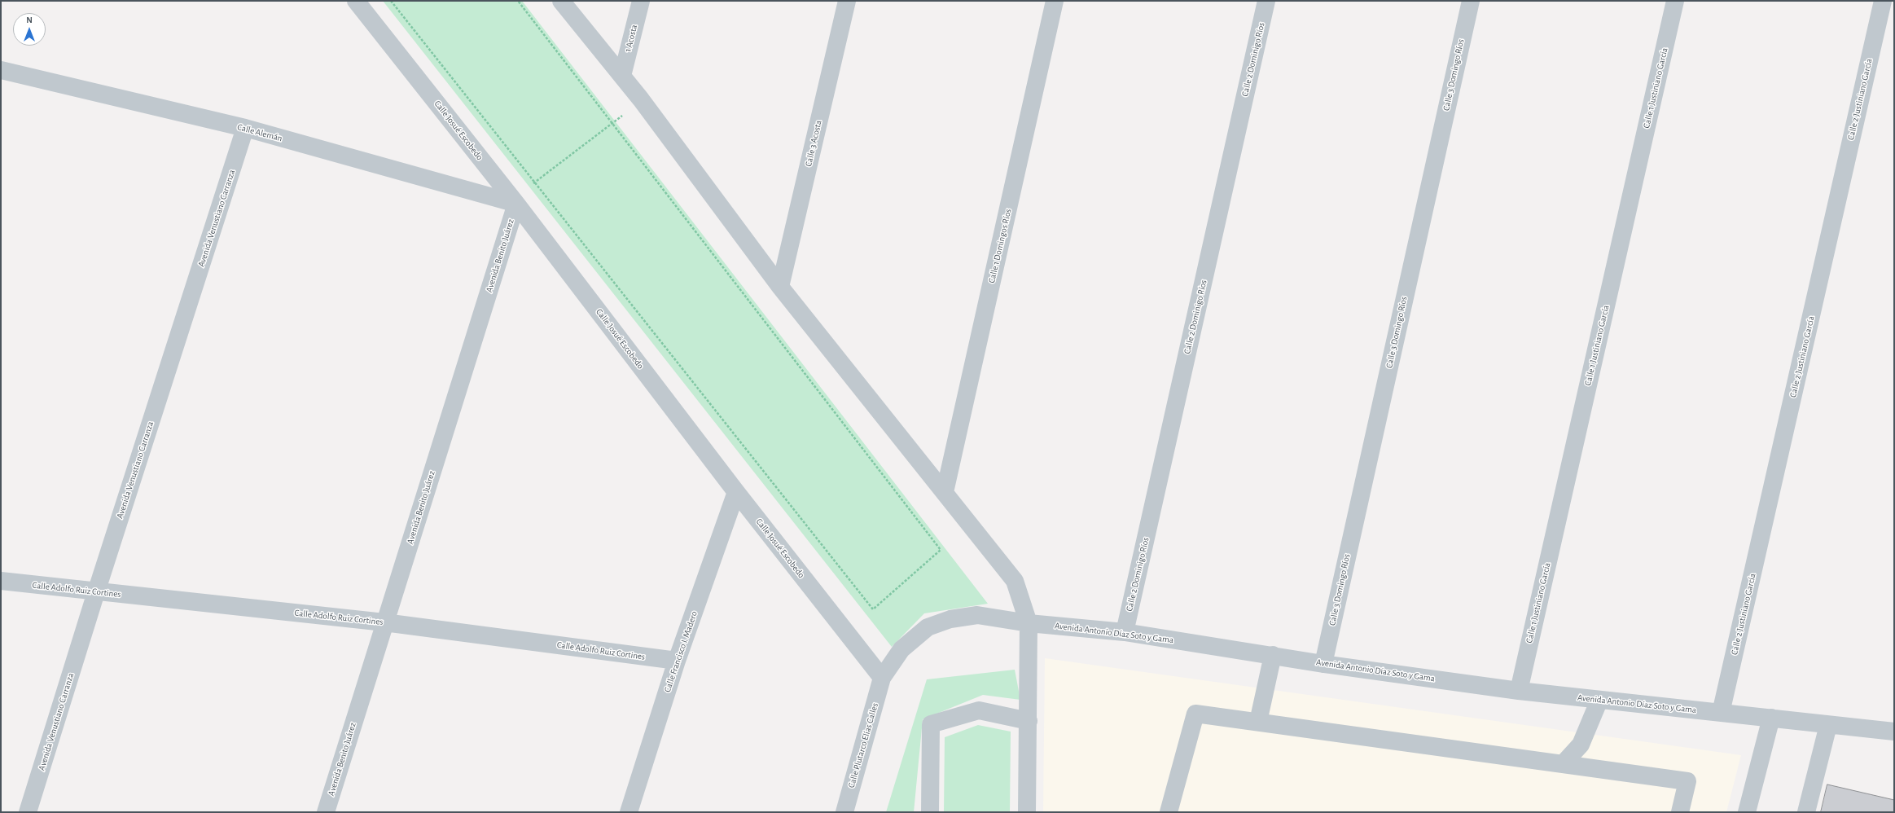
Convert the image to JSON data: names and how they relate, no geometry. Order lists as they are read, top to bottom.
{
  "streets": {
    "street": [
      "1 Acosta",
      "Calle 2 Dominigo Ríos",
      "Calle 3 Domingo Ríos",
      "Calle 1 Justiniano García",
      "Calle 2 Justiniano García",
      "Calle Josué Escobedo",
      "Calle Alemán",
      "Calle 3 Acosta",
      "Avenida Venustiano Carranza",
      "Calle 1 Domingos Ríos",
      "Avenida Benito Juárez",
      "Calle Adolfo Ruiz Cortines",
      "Avenida Antonio Díaz Soto y Gama",
      "Calle Francisco I. Madero",
      "Calle Plutarco Elías Calles"
    ]
  },
  "crossings": [
    ["Calle 2 Dominigo Ríos", "Avenida Antonio Díaz Soto y Gama"],
    ["Calle 3 Domingo Ríos", "Avenida Antonio Díaz Soto y Gama"],
    ["Calle 1 Justiniano García", "Avenida Antonio Díaz Soto y Gama"],
    ["Calle 2 Justiniano García", "Avenida Antonio Díaz Soto y Gama"],
    ["Calle Josué Escobedo", "Calle Alemán"],
    ["Calle Josué Escobedo", "Avenida Benito Juárez"],
    ["Calle Josué Escobedo", "Avenida Antonio Díaz Soto y Gama"],
    ["Calle Josué Escobedo", "Calle Francisco I. Madero"],
    ["Calle Josué Escobedo", "Calle Plutarco Elías Calles"],
    ["Calle Alemán", "Avenida Venustiano Carranza"],
    ["Calle Alemán", "Avenida Benito Juárez"],
    ["Avenida Venustiano Carranza", "Calle Adolfo Ruiz Cortines"],
    ["Avenida Benito Juárez", "Calle Adolfo Ruiz Cortines"],
    ["Calle Adolfo Ruiz Cortines", "Calle Francisco I. Madero"],
    ["Avenida Antonio Díaz Soto y Gama", "Calle Plutarco Elías Calles"]
  ],
  "north": "top"
}
